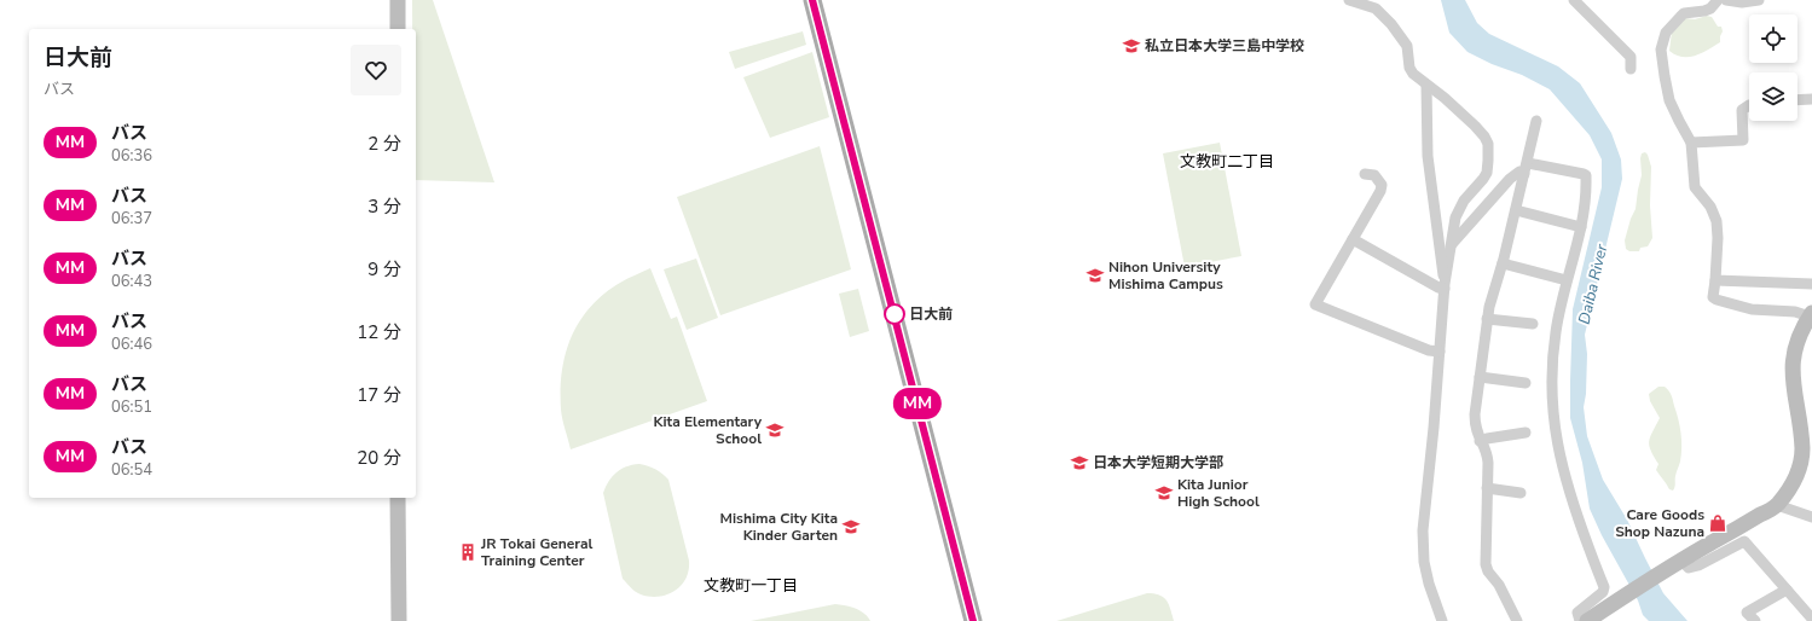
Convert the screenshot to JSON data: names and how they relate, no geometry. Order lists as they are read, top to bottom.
{
  "districts": ["文教町二丁目", "文教町一丁目"],
  "water": ["Daiba River"],
  "places": {
    "school or university": [
      "私立日本大学三島中学校",
      "Nihon University Mishima Campus",
      "Kita Elementary School",
      "日本大学短期大学部",
      "Kita Junior High School",
      "Mishima City Kita Kinder Garten"
    ],
    "other": ["日大前"],
    "shop": ["Care Goods Shop Nazuna"],
    "building": ["JR Tokai General Training Center"]
  },
  "lines": ["bus line MM"],
  "page": {
    "on_map": "MM",
    "heading": ["日大前", "バス"],
    "list": [
      {
        "mark": "MM",
        "name": "バス",
        "note": "06:36",
        "value": "2 分"
      },
      {
        "mark": "MM",
        "name": "バス",
        "note": "06:37",
        "value": "3 分"
      },
      {
        "mark": "MM",
        "name": "バス",
        "note": "06:43",
        "value": "9 分"
      },
      {
        "mark": "MM",
        "name": "バス",
        "note": "06:46",
        "value": "12 分"
      },
      {
        "mark": "MM",
        "name": "バス",
        "note": "06:51",
        "value": "17 分"
      },
      {
        "mark": "MM",
        "name": "バス",
        "note": "06:54",
        "value": "20 分"
      }
    ]
  }
}
